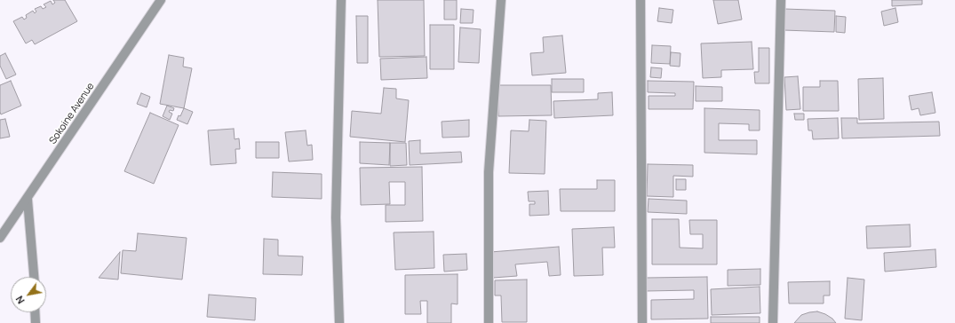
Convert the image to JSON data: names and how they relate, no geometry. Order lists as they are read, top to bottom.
{
  "streets": {
    "street": ["Sokoine Avenue"]
  },
  "north": "bottom left"
}
